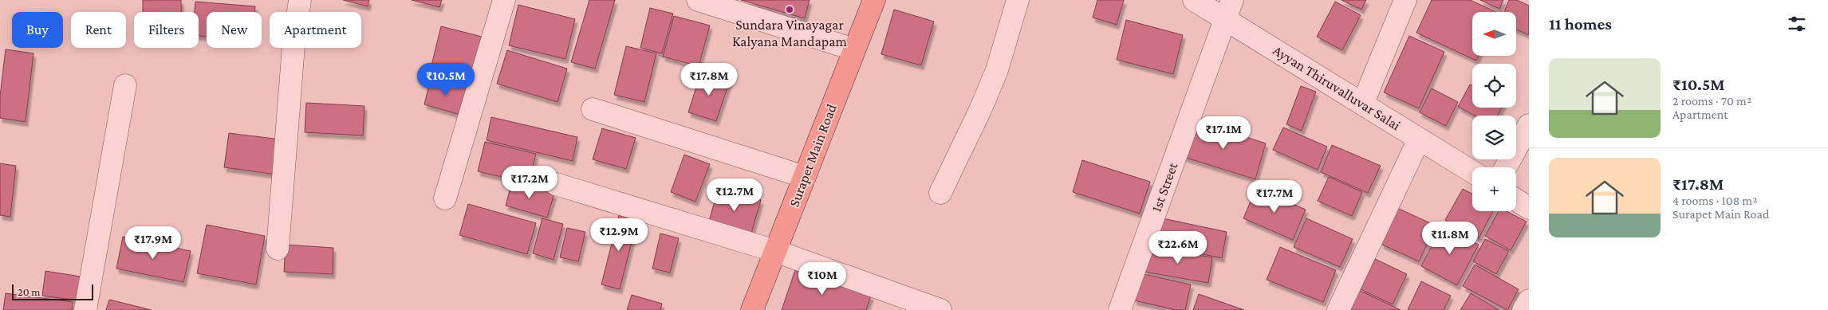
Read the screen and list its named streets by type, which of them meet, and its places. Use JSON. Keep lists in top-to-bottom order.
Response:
{
  "streets": {
    "main road": ["Surapet Main Road"],
    "street": ["Ayyan Thiruvalluvar Salai", "1st Street"]
  },
  "crossings": [
    ["Ayyan Thiruvalluvar Salai", "1st Street"]
  ],
  "places": ["Sundara Vinayagar Kalyana Mandapam"],
  "scale_bar": "20 m",
  "north": "left",
  "page": {
    "heading": "11 homes",
    "map_buttons": "+",
    "chip": [
      "Buy",
      "Rent",
      "Filters",
      "New",
      "Apartment"
    ],
    "list": [
      {
        "name": "₹10.5M",
        "note": "2 rooms · 70 m² · Apartment"
      },
      {
        "name": "₹17.8M",
        "note": "4 rooms · 108 m² · Surapet Main Road"
      }
    ],
    "price": [
      "₹10.5M",
      "₹17.8M",
      "₹17.1M",
      "₹17.2M",
      "₹12.7M",
      "₹17.7M",
      "₹12.9M",
      "₹11.8M",
      "₹17.9M",
      "₹22.6M",
      "₹10M"
    ],
    "scale": "20 m"
  }
}
